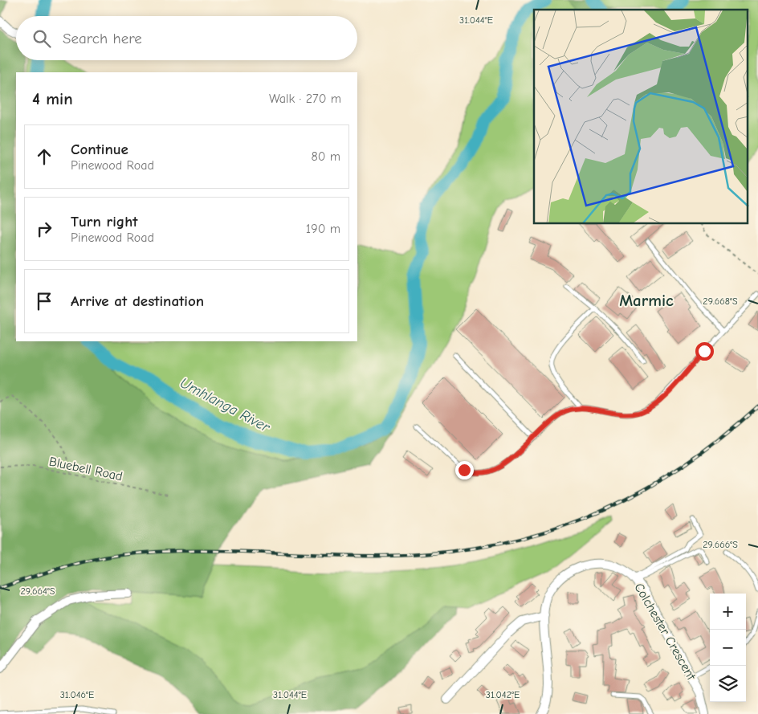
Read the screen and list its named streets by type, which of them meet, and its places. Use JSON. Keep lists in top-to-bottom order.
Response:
{
  "streets": {
    "street": ["Colchester Crescent"],
    "path": ["Bluebell Road"]
  },
  "districts": ["Marmic"],
  "water": ["Umhlanga River"],
  "page": {
    "search": "Search here",
    "heading": ["4 min", "Walk · 270 m"],
    "list": [
      ["Continue", "Pinewood Road", "80 m"],
      ["Turn right", "Pinewood Road", "190 m"],
      "Arrive at destination"
    ],
    "map_buttons": ["+", "−"]
  },
  "coordinates": [
    "31.044°E",
    "29.668°S",
    "29.666°S",
    "29.664°S",
    "31.046°E",
    "31.042°E"
  ]
}
